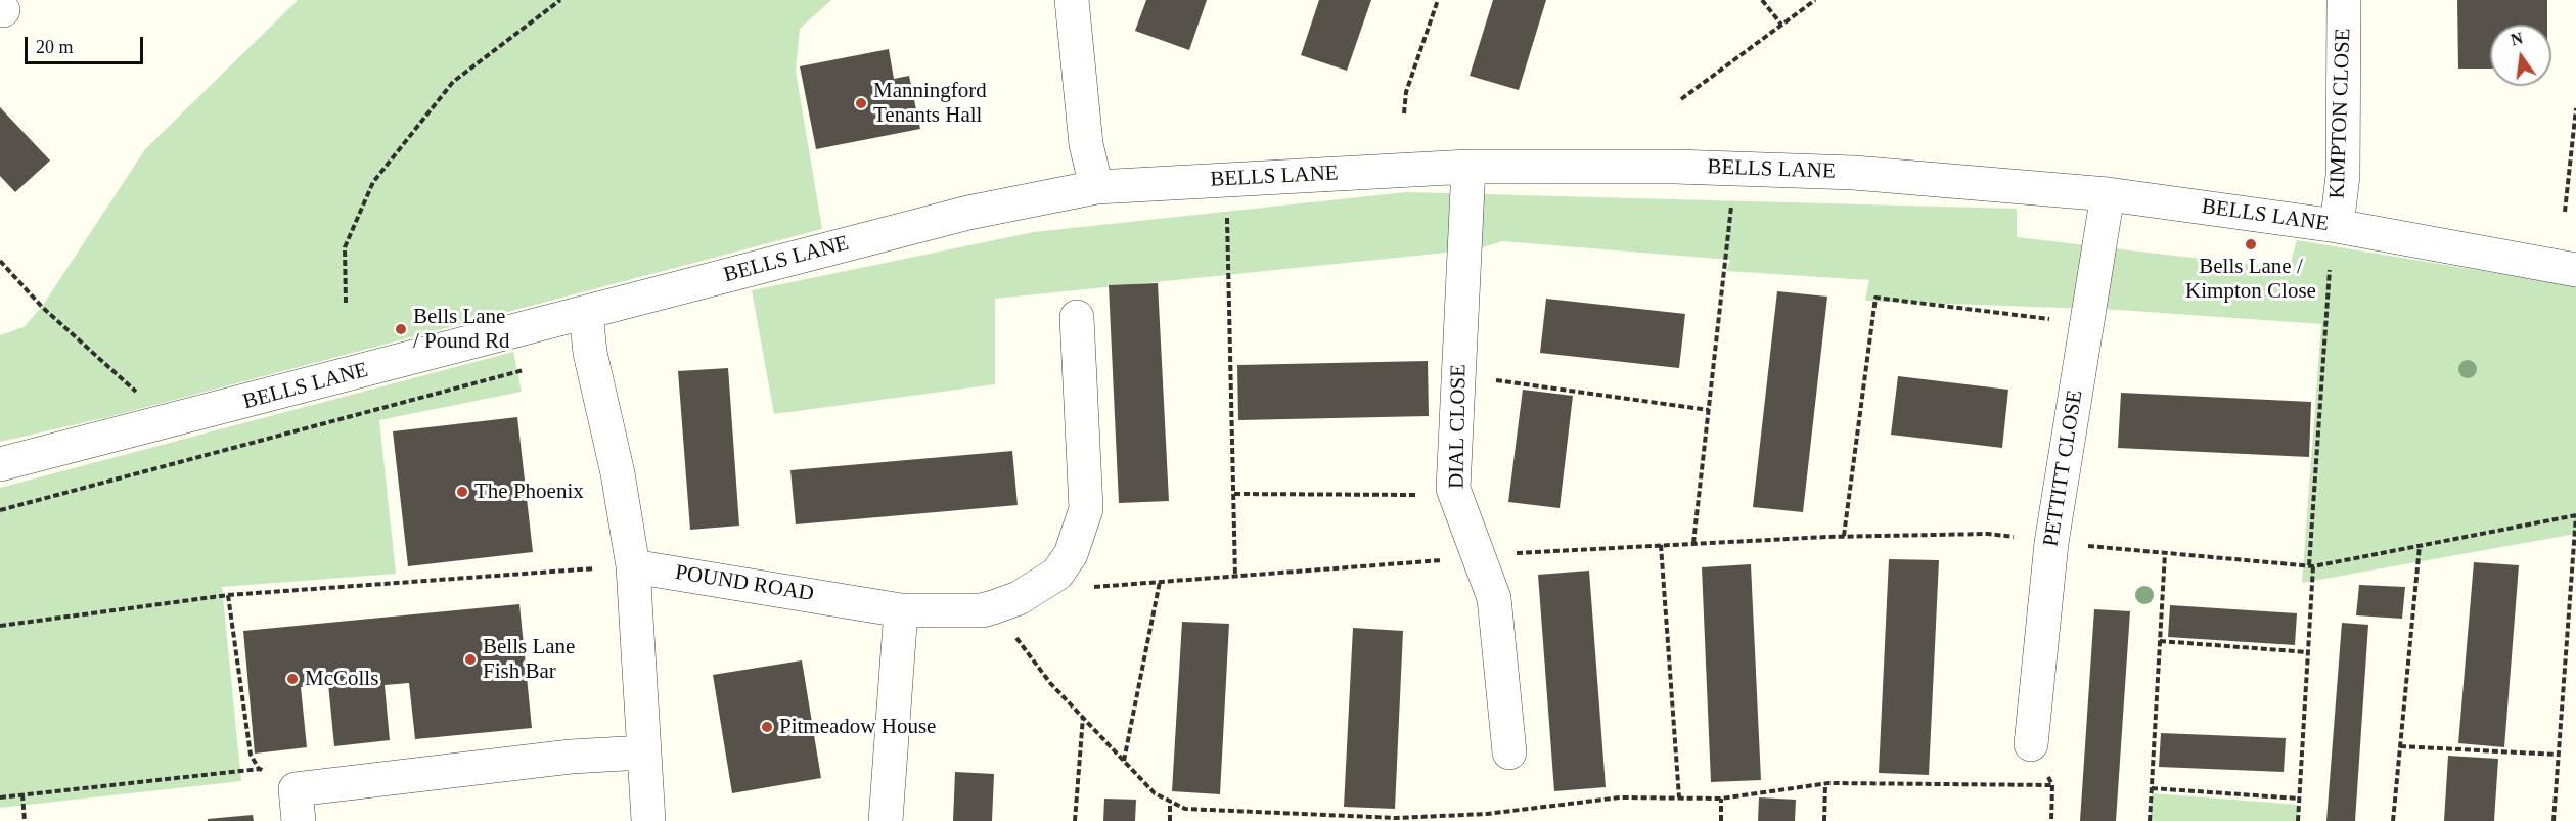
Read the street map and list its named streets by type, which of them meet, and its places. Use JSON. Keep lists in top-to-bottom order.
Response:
{
  "streets": {
    "street": [
      "KIMPTON CLOSE",
      "BELLS LANE",
      "DIAL CLOSE",
      "PETTITT CLOSE",
      "POUND ROAD"
    ]
  },
  "crossings": [
    ["KIMPTON CLOSE", "BELLS LANE"],
    ["BELLS LANE", "DIAL CLOSE"],
    ["BELLS LANE", "PETTITT CLOSE"]
  ],
  "places": [
    "Manningford Tenants Hall",
    "Bells Lane / Kimpton Close",
    "Bells Lane / Pound Rd",
    "The Phoenix",
    "Bells Lane Fish Bar",
    "McColls",
    "Pitmeadow House"
  ],
  "scale_bar": "20 m",
  "north": "top"
}
